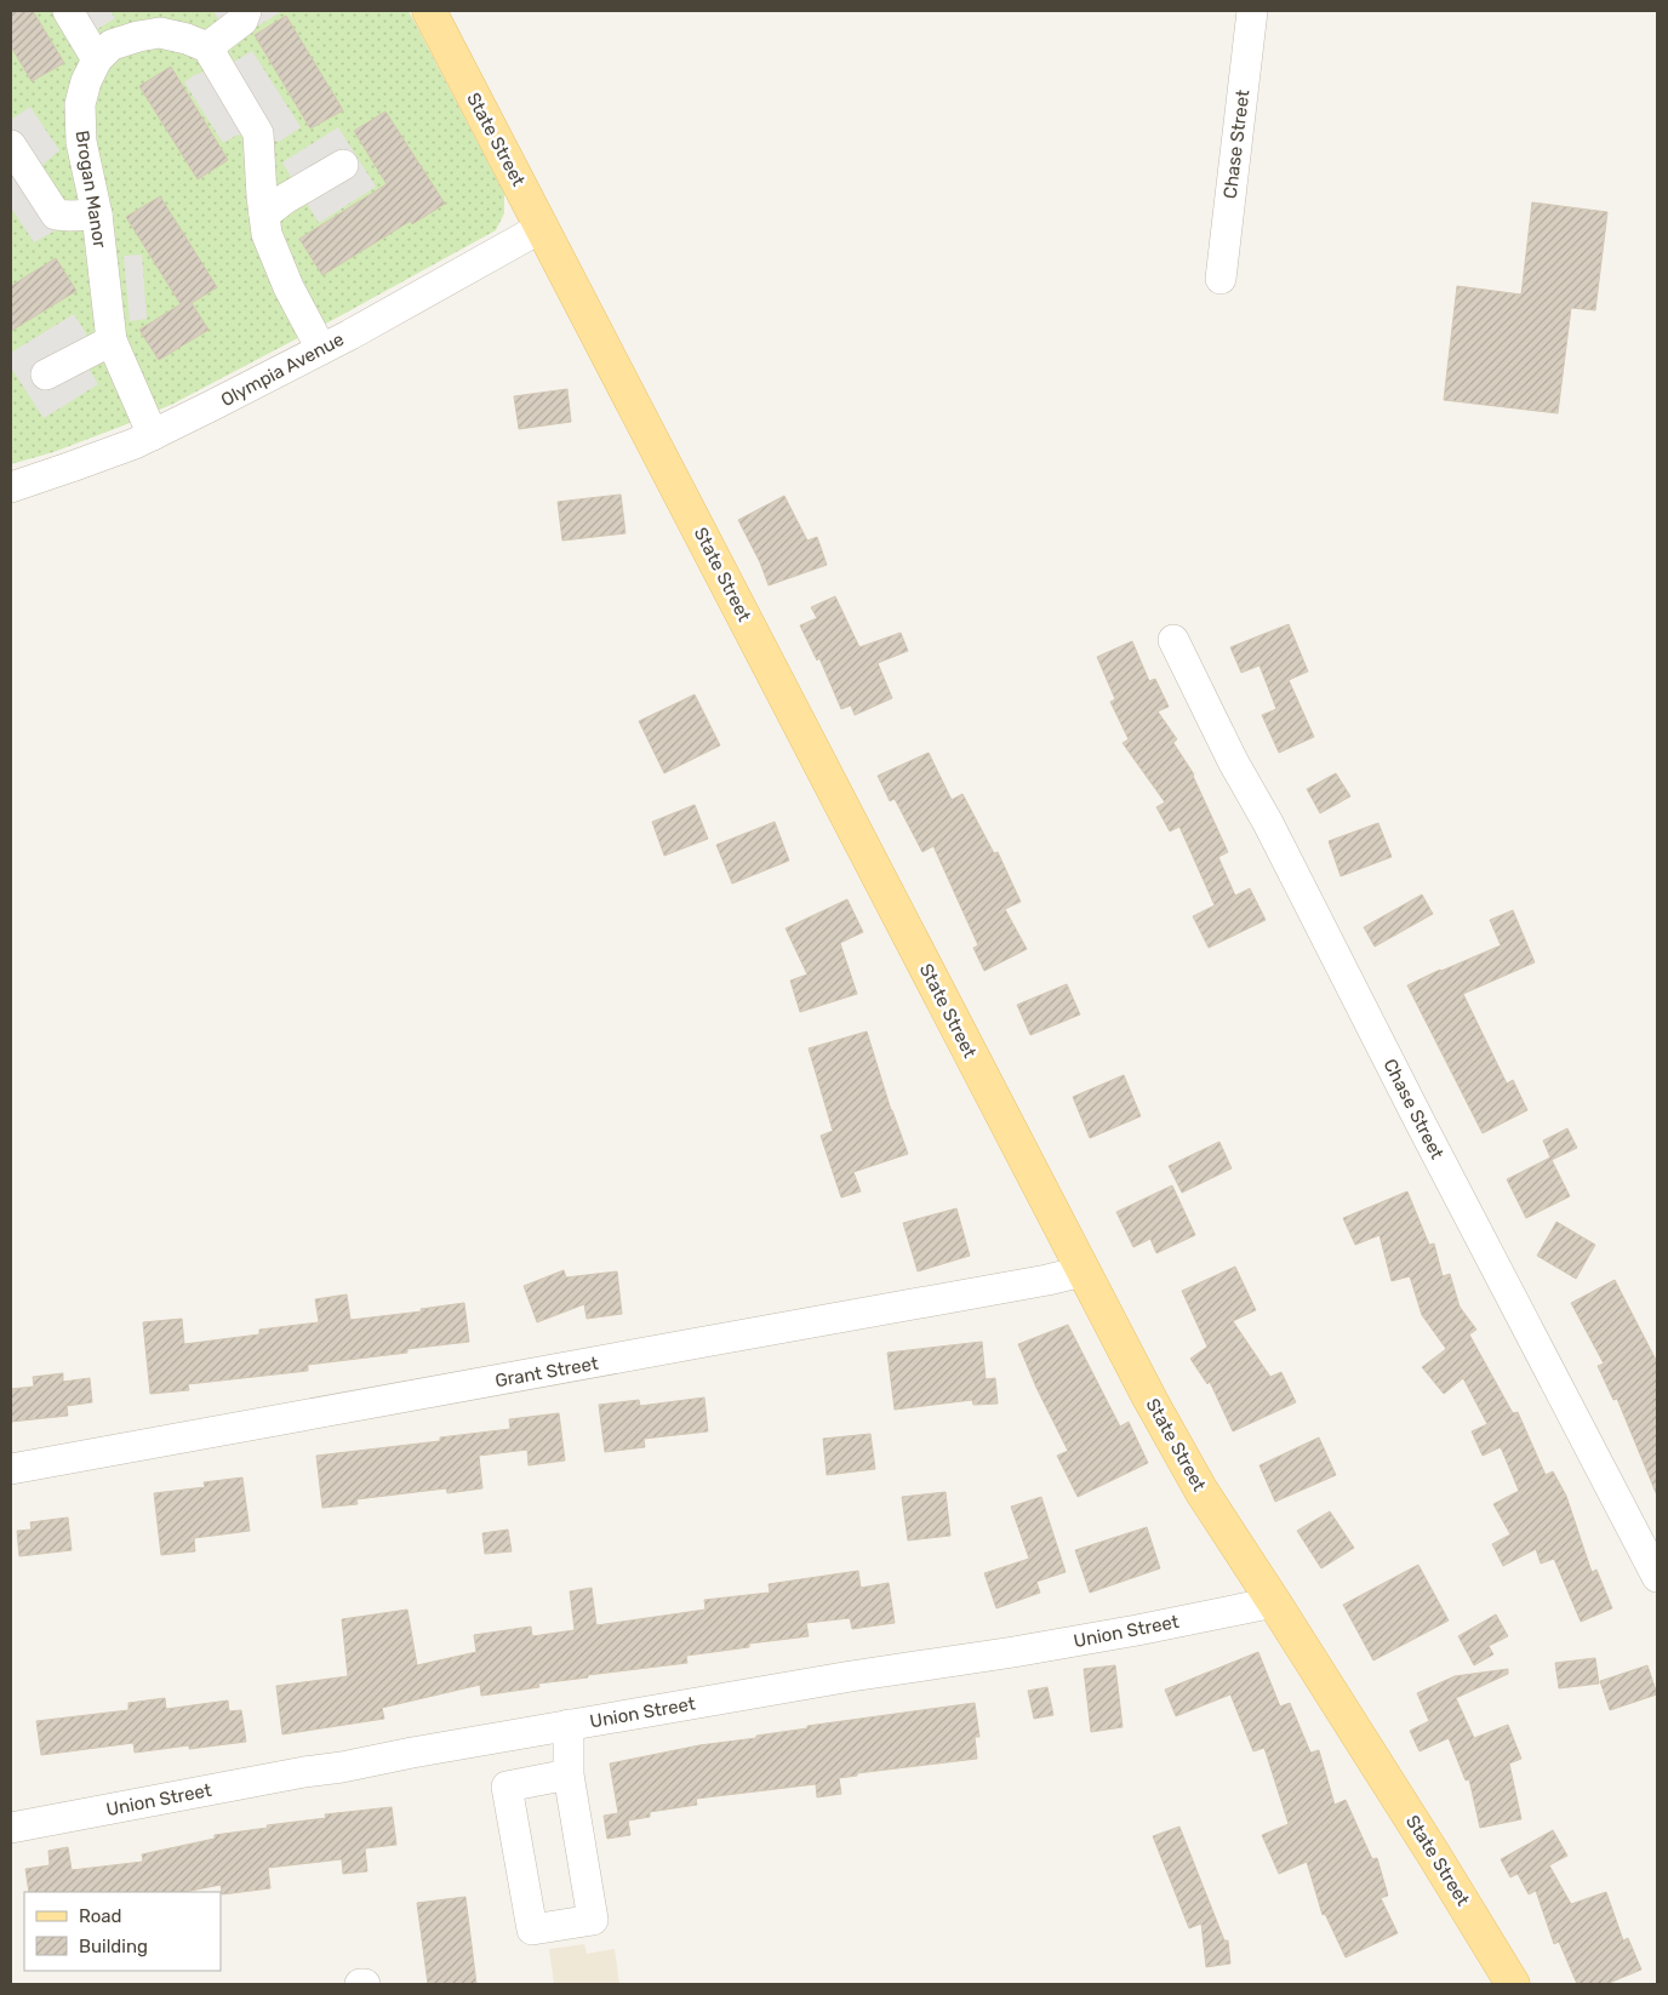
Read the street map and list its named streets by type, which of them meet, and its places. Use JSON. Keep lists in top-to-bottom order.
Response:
{
  "streets": {
    "main road": ["State Street"],
    "street": [
      "Chase Street",
      "Brogan Manor",
      "Olympia Avenue",
      "Grant Street",
      "Union Street"
    ]
  },
  "crossings": [
    ["State Street", "Olympia Avenue"],
    ["State Street", "Grant Street"],
    ["State Street", "Union Street"],
    ["Brogan Manor", "Olympia Avenue"]
  ],
  "legend": ["Road", "Building"]
}
